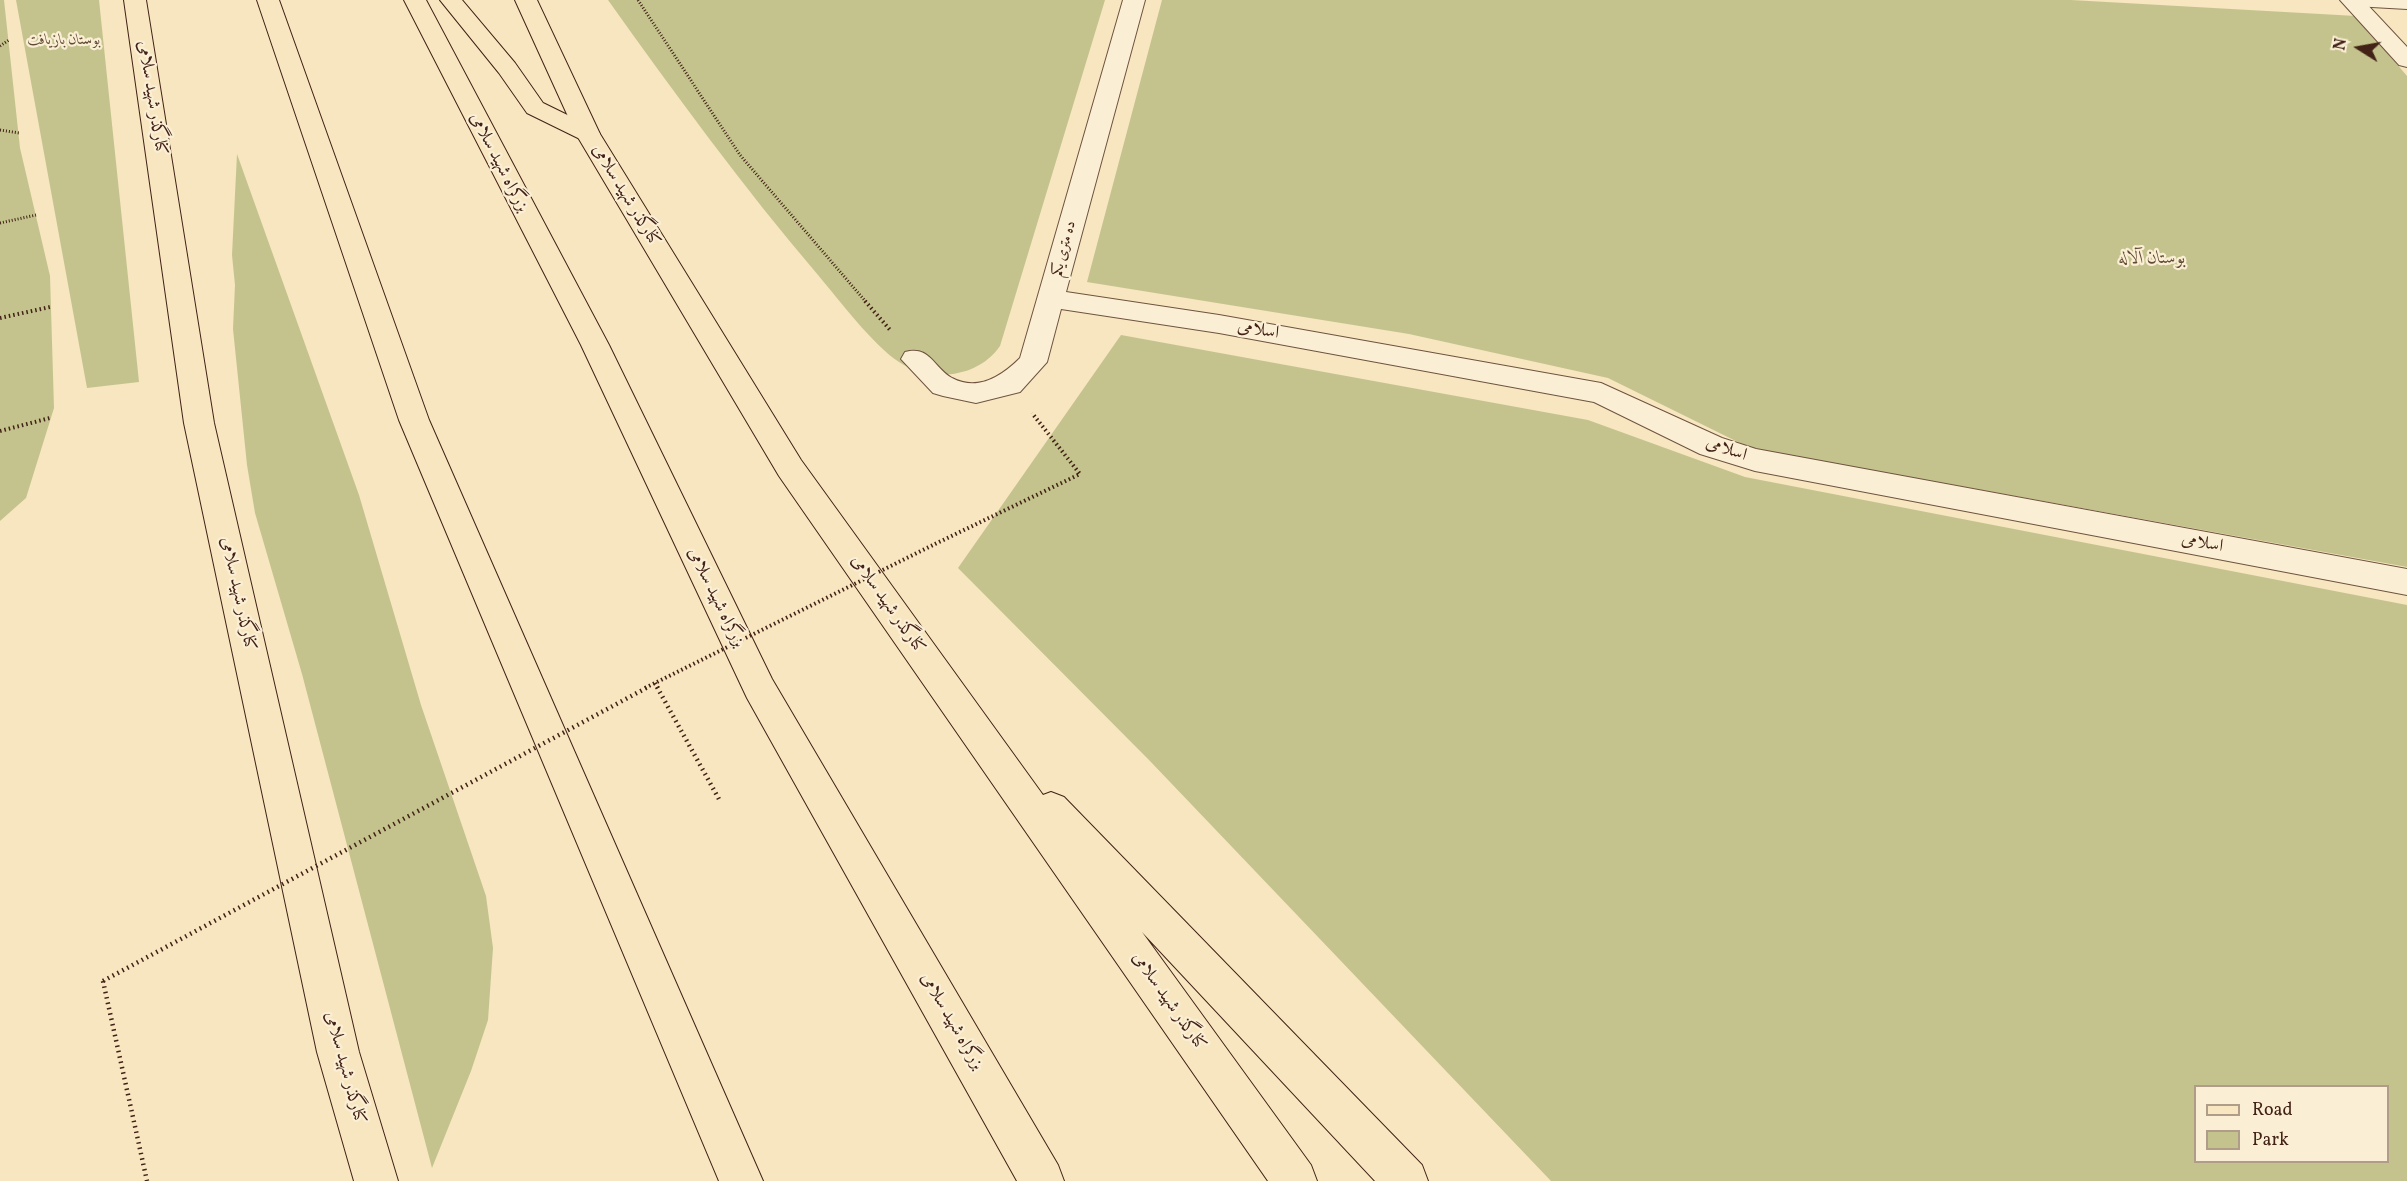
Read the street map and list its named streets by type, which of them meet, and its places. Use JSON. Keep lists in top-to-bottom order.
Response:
{
  "streets": {
    "main road": ["کنارگذر شهید سلامی", "بزرگراه شهید سلامی"],
    "street": ["ده متری یکم", "اسلامی"]
  },
  "crossings": [
    ["ده متری یکم", "اسلامی"]
  ],
  "parks": ["بوستان بازیافت", "بوستان آلاله"],
  "legend": ["Road", "Park"],
  "north": "left"
}
